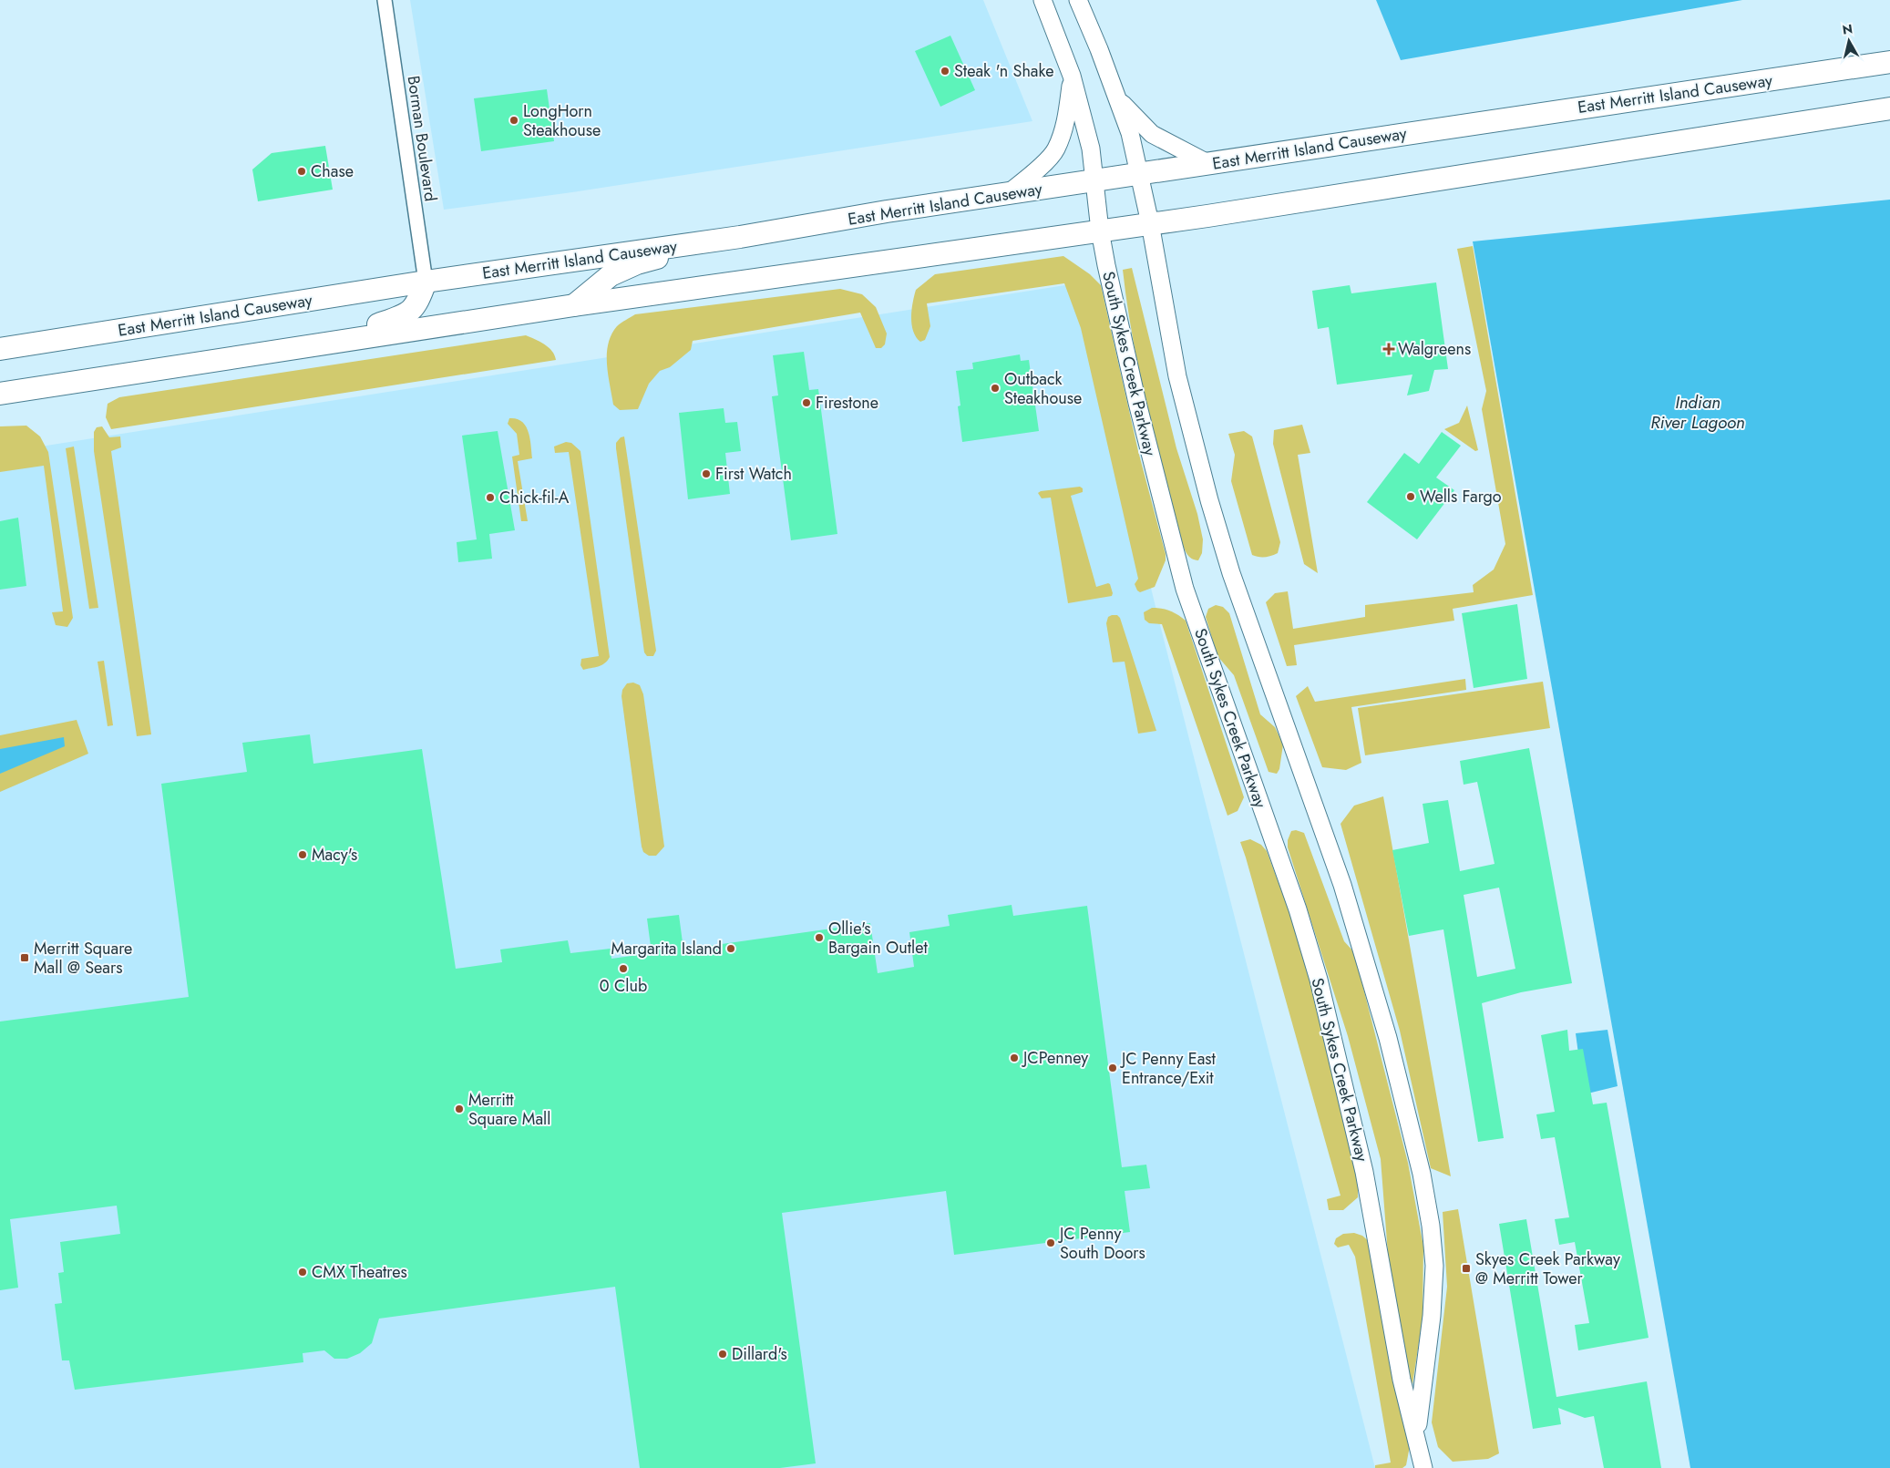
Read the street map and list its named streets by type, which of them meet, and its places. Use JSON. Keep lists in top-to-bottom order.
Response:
{
  "streets": {
    "main road": ["East Merritt Island Causeway"],
    "street": ["Borman Boulevard", "South Sykes Creek Parkway"]
  },
  "crossings": [
    ["East Merritt Island Causeway", "Borman Boulevard"],
    ["East Merritt Island Causeway", "South Sykes Creek Parkway"]
  ],
  "water": ["Indian River Lagoon"],
  "places": {
    "other": [
      "Steak 'n Shake",
      "LongHorn Steakhouse",
      "Chase",
      "Outback Steakhouse",
      "Firestone",
      "First Watch",
      "Wells Fargo",
      "Chick-fil-A",
      "Macy's",
      "Ollie's Bargain Outlet",
      "Margarita Island",
      "0 Club",
      "JCPenney",
      "JC Penny East Entrance/Exit",
      "Merritt Square Mall",
      "JC Penny South Doors",
      "CMX Theatres",
      "Dillard's"
    ],
    "health": ["Walgreens"],
    "transit": ["Merritt Square Mall @ Sears", "Skyes Creek Parkway @ Merritt Tower"]
  },
  "north": "top"
}
